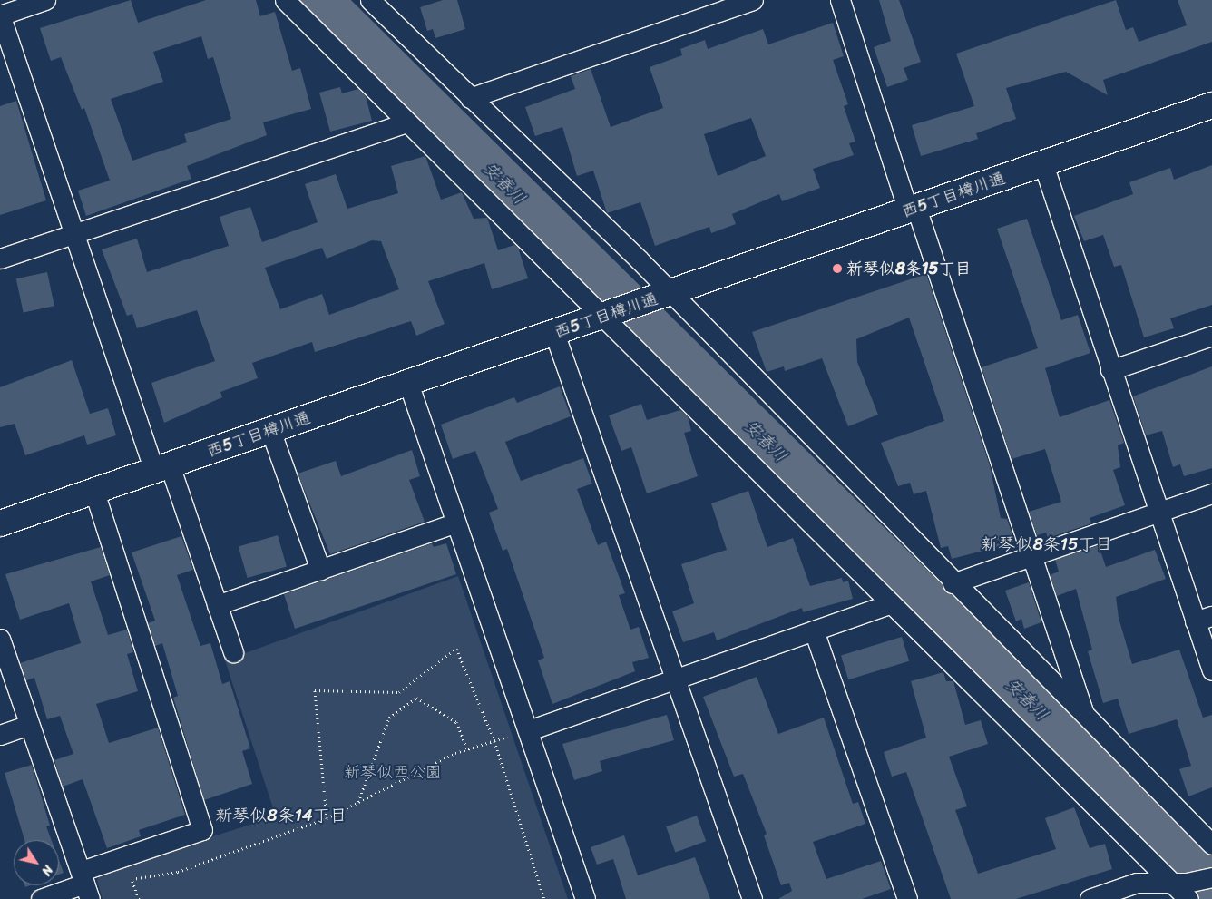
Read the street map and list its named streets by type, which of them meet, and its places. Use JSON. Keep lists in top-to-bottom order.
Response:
{
  "streets": {
    "main road": ["西5丁目樽川通"]
  },
  "districts": ["新琴似8条15丁目", "新琴似8条14丁目"],
  "water": ["安春川"],
  "parks": ["新琴似西公園"],
  "places": ["新琴似8条15丁目"],
  "north": "bottom right"
}
